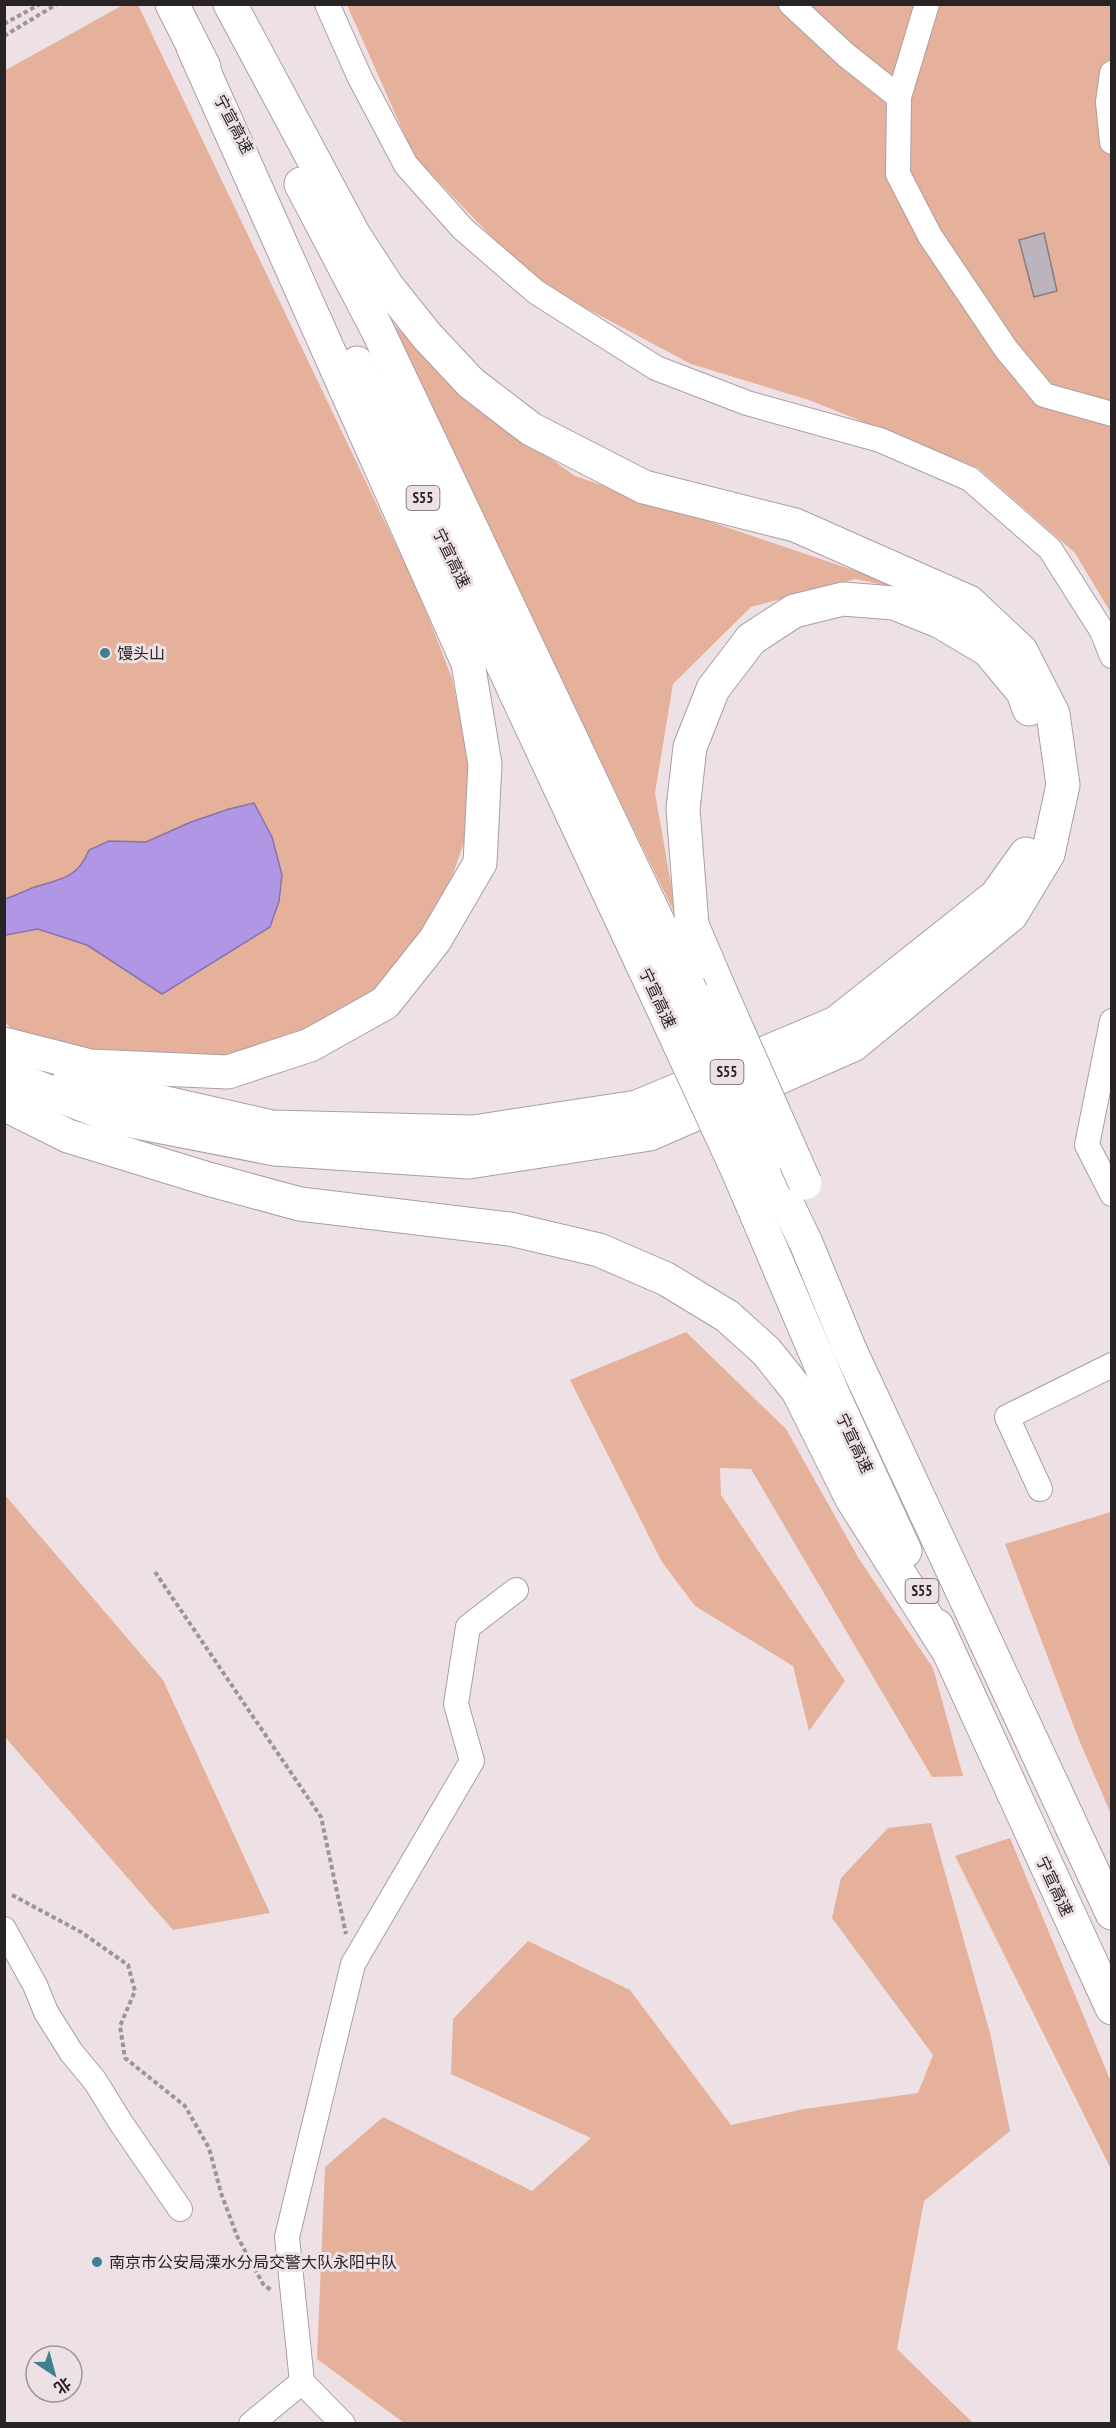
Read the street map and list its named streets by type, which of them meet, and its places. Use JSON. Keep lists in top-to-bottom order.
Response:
{
  "streets": {
    "highway": ["宁宣高速", "S55"]
  },
  "places": ["馒头山", "南京市公安局溧水分局交警大队永阳中队"],
  "north": "bottom right"
}
